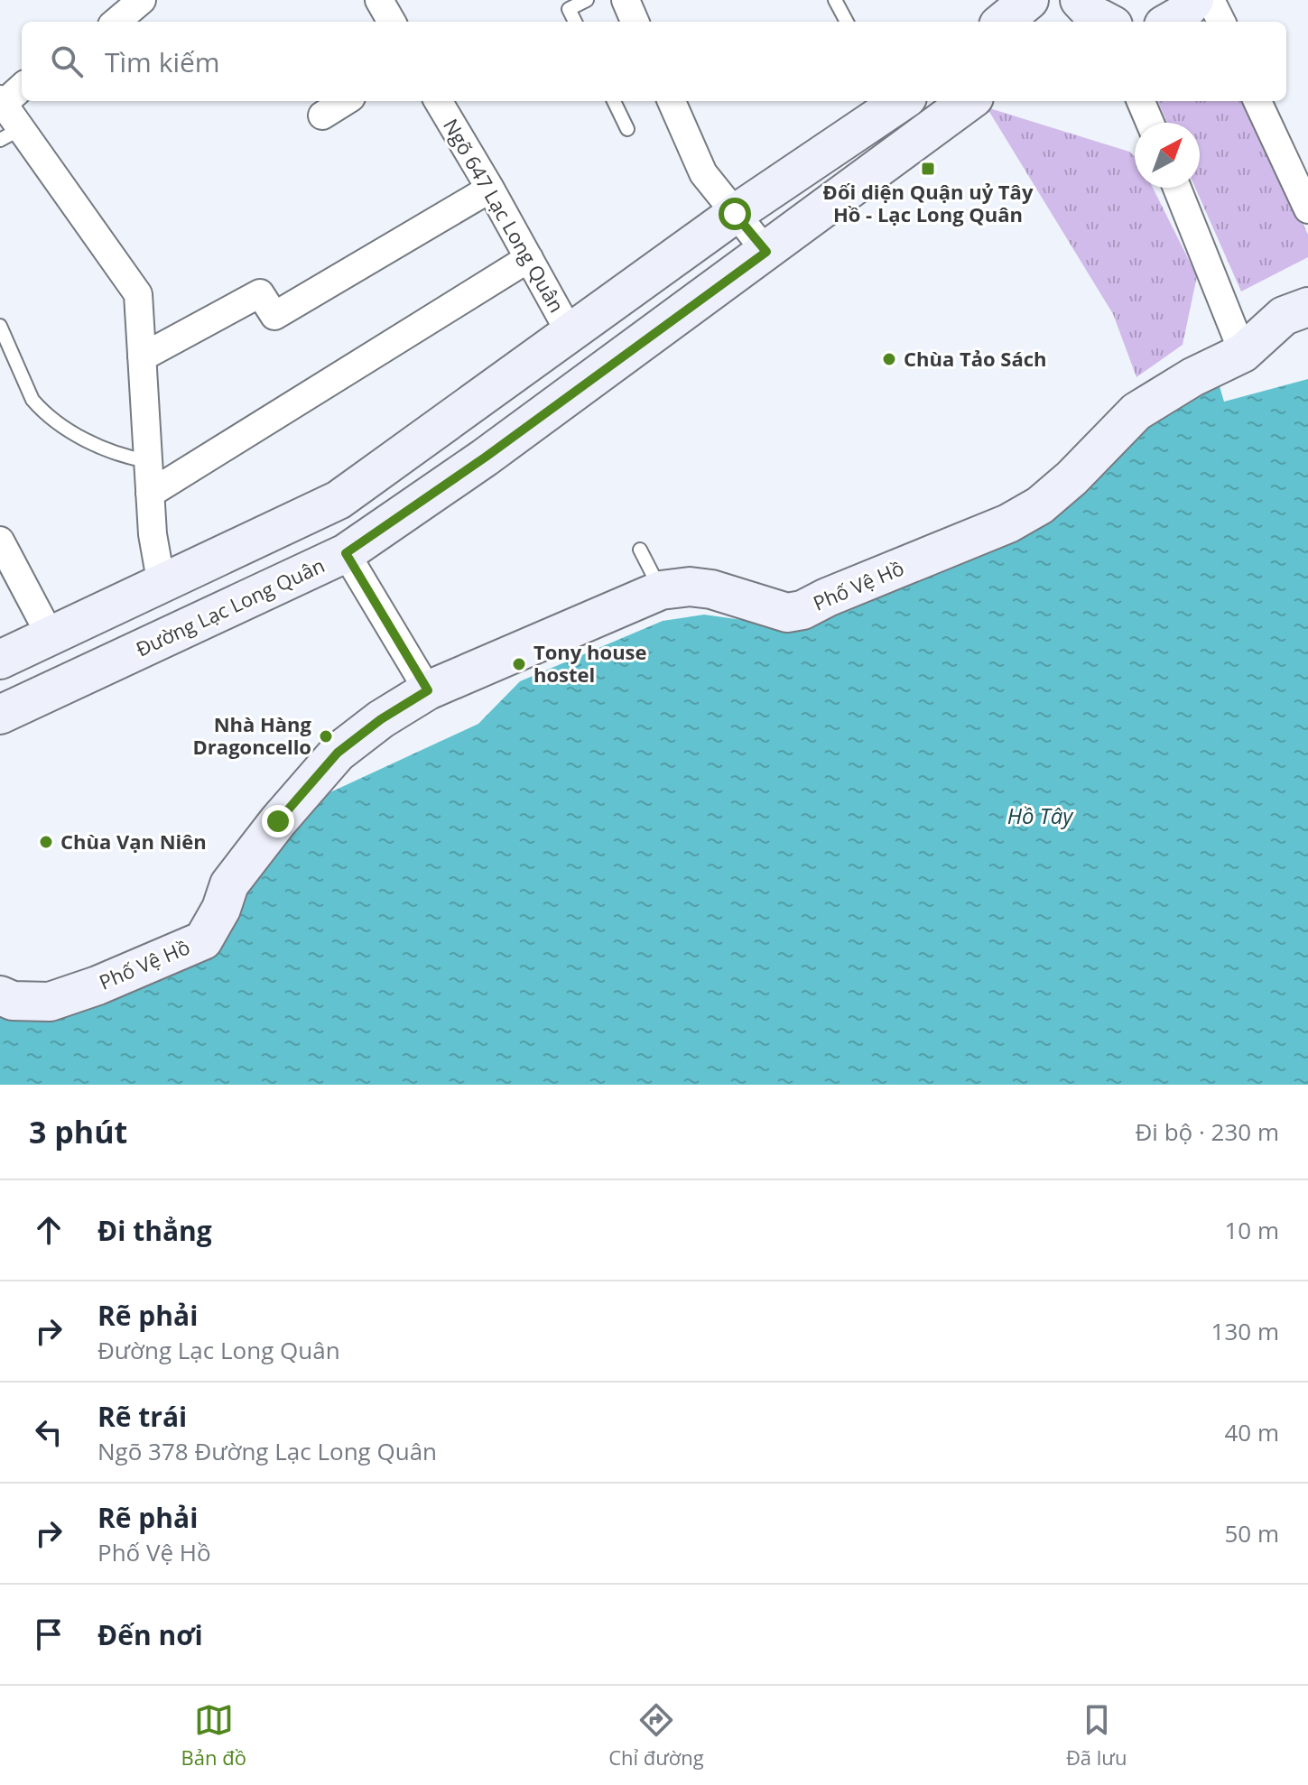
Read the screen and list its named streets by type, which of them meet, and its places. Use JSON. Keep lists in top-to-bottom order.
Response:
{
  "streets": {
    "main road": ["Phố Vệ Hồ", "Đường Lạc Long Quân"],
    "street": ["Ngõ 647 Lạc Long Quân"]
  },
  "water": ["Hồ Tây"],
  "places": {
    "transit": ["Đối diện Quận uỷ Tây Hồ - Lạc Long Quân"],
    "other": [
      "Chùa Tảo Sách",
      "Tony house hostel",
      "Nhà Hàng Dragoncello",
      "Chùa Vạn Niên"
    ]
  },
  "north": "top right",
  "page": {
    "search": "Tìm kiếm",
    "heading": ["3 phút", "Đi bộ · 230 m"],
    "list": [
      ["Đi thẳng", "10 m"],
      ["Rẽ phải", "Đường Lạc Long Quân", "130 m"],
      ["Rẽ trái", "Ngõ 378 Đường Lạc Long Quân", "40 m"],
      ["Rẽ phải", "Phố Vệ Hồ", "50 m"],
      "Đến nơi"
    ],
    "nav": ["Bản đồ", "Chỉ đường", "Đã lưu"]
  }
}
